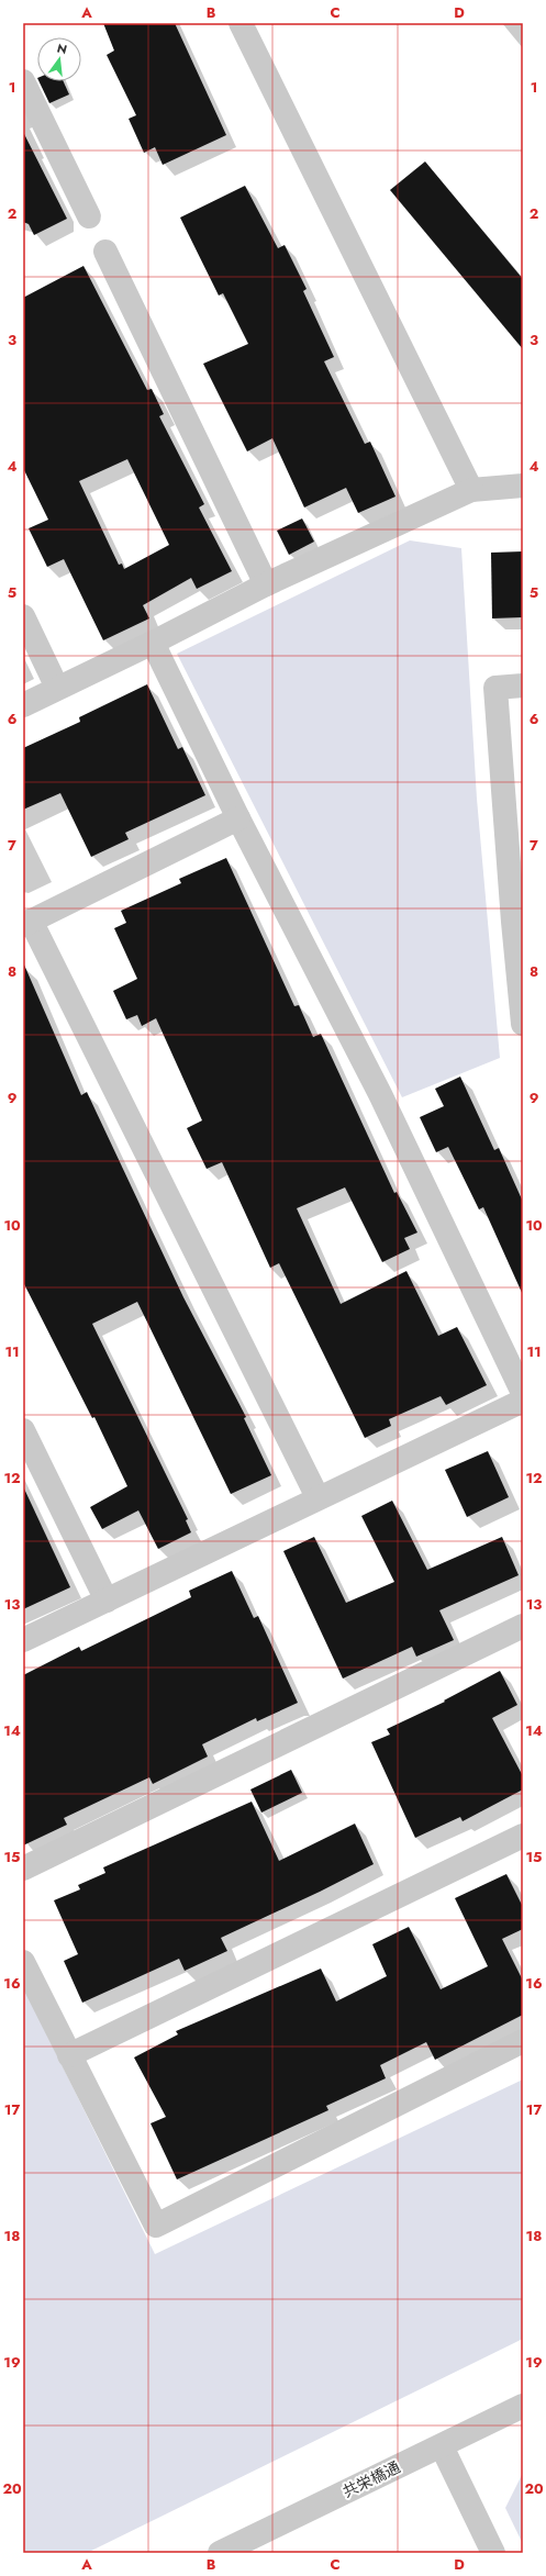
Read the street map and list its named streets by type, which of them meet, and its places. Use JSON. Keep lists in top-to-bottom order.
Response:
{
  "streets": {
    "street": ["共栄橋通"]
  },
  "north": "top",
  "grid": {
    "columns": [
      "A",
      "B",
      "C",
      "D"
    ],
    "rows": [
      "1",
      "2",
      "3",
      "4",
      "5",
      "6",
      "7",
      "8",
      "9",
      "10",
      "11",
      "12",
      "13",
      "14",
      "15",
      "16",
      "17",
      "18",
      "19",
      "20"
    ]
  }
}
